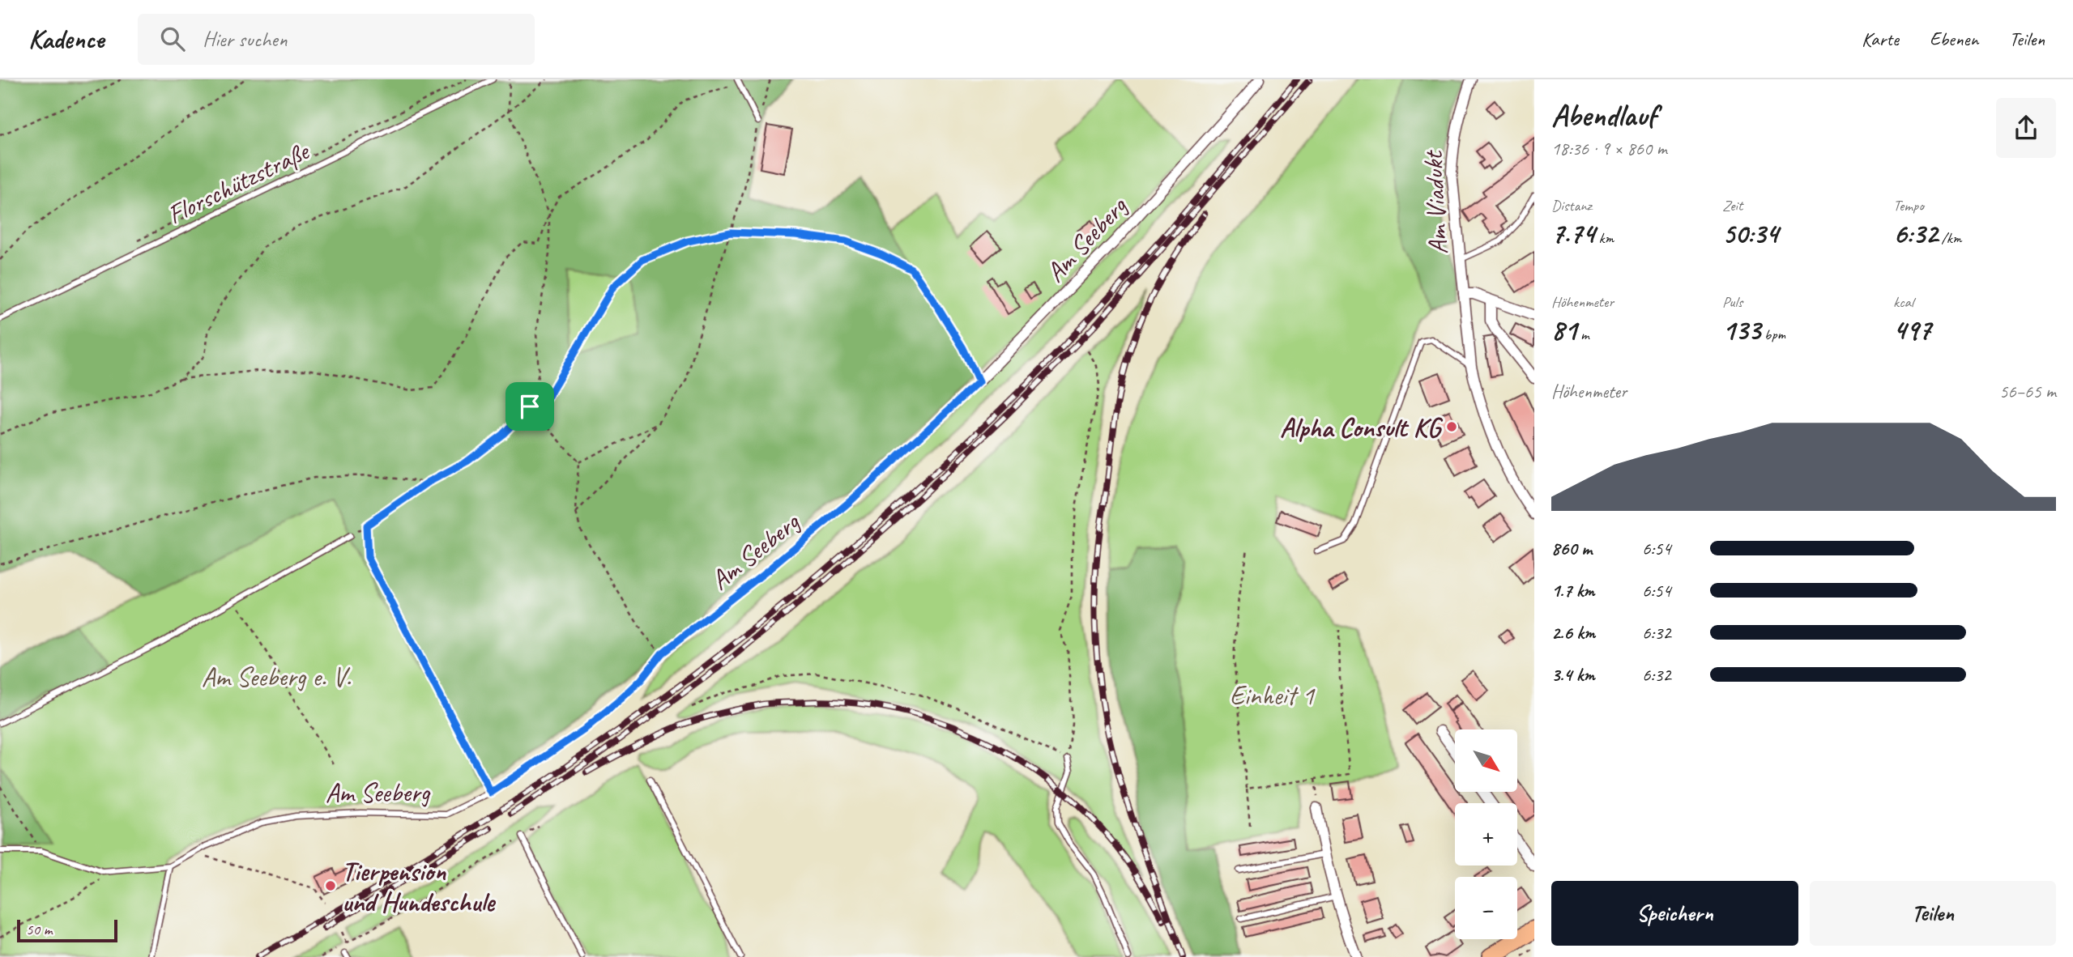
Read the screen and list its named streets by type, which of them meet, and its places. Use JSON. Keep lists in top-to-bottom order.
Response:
{
  "streets": {
    "street": ["Am Viadukt", "Am Seeberg"],
    "lane": ["Florschützstraße"]
  },
  "parks": ["Am Seeberg e. V.", "Einheit 1"],
  "places": ["Alpha Consult KG", "Tierpension und Hundeschule"],
  "scale_bar": "50 m",
  "north": "bottom right",
  "page": {
    "header": "Kadence",
    "search": "Hier suchen",
    "nav": ["Karte", "Ebenen", "Teilen"],
    "heading": ["Abendlauf", "18:36 · 9 × 860 m"],
    "stats": [
      ["Distanz", "7.74 km"],
      ["Zeit", "50:34"],
      ["Tempo", "6:32 /km"],
      ["Höhenmeter", "81 m"],
      ["Puls", "133 bpm"],
      ["kcal", "497"]
    ],
    "chart": ["Höhenmeter", "56–65 m"],
    "list": [
      {
        "name": "860 m",
        "note": "6:54"
      },
      {
        "name": "1.7 km",
        "note": "6:54"
      },
      {
        "name": "2.6 km",
        "note": "6:32"
      },
      {
        "name": "3.4 km",
        "note": "6:32"
      }
    ],
    "map_buttons": ["+", "−"],
    "buttons": ["Speichern", "Teilen"],
    "scale": "50 m"
  }
}
